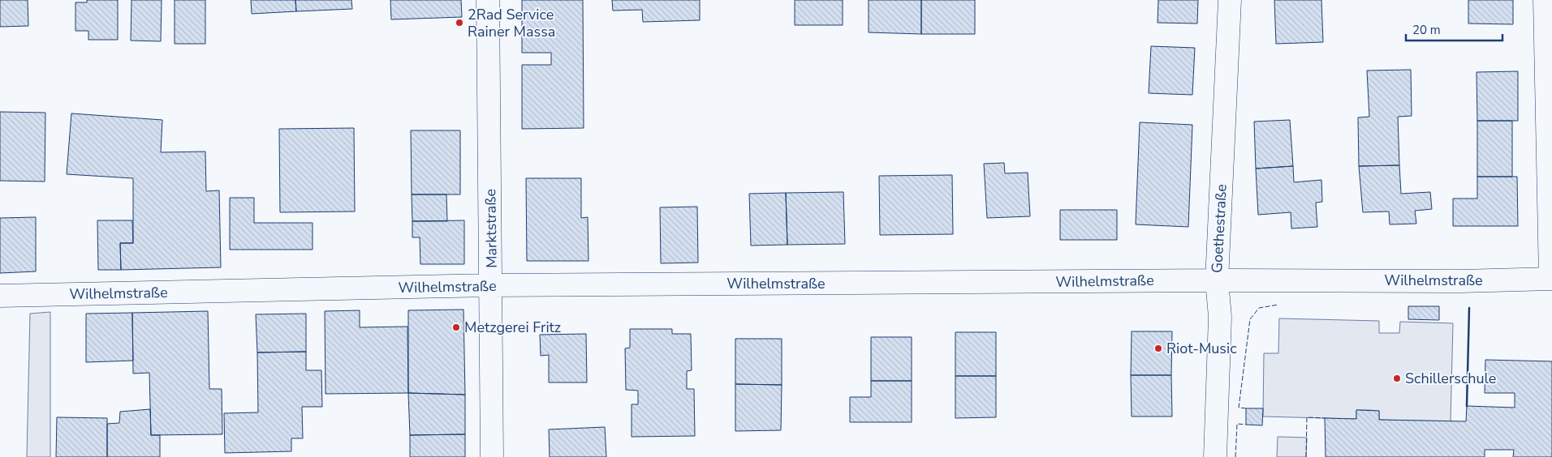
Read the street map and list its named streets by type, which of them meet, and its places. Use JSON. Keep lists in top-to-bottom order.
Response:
{
  "streets": {
    "street": ["Marktstraße", "Goethestraße", "Wilhelmstraße"]
  },
  "crossings": [
    ["Marktstraße", "Wilhelmstraße"],
    ["Goethestraße", "Wilhelmstraße"]
  ],
  "places": [
    "2Rad Service Rainer Massa",
    "Metzgerei Fritz",
    "Riot-Music",
    "Schillerschule"
  ],
  "scale_bar": "20 m"
}
